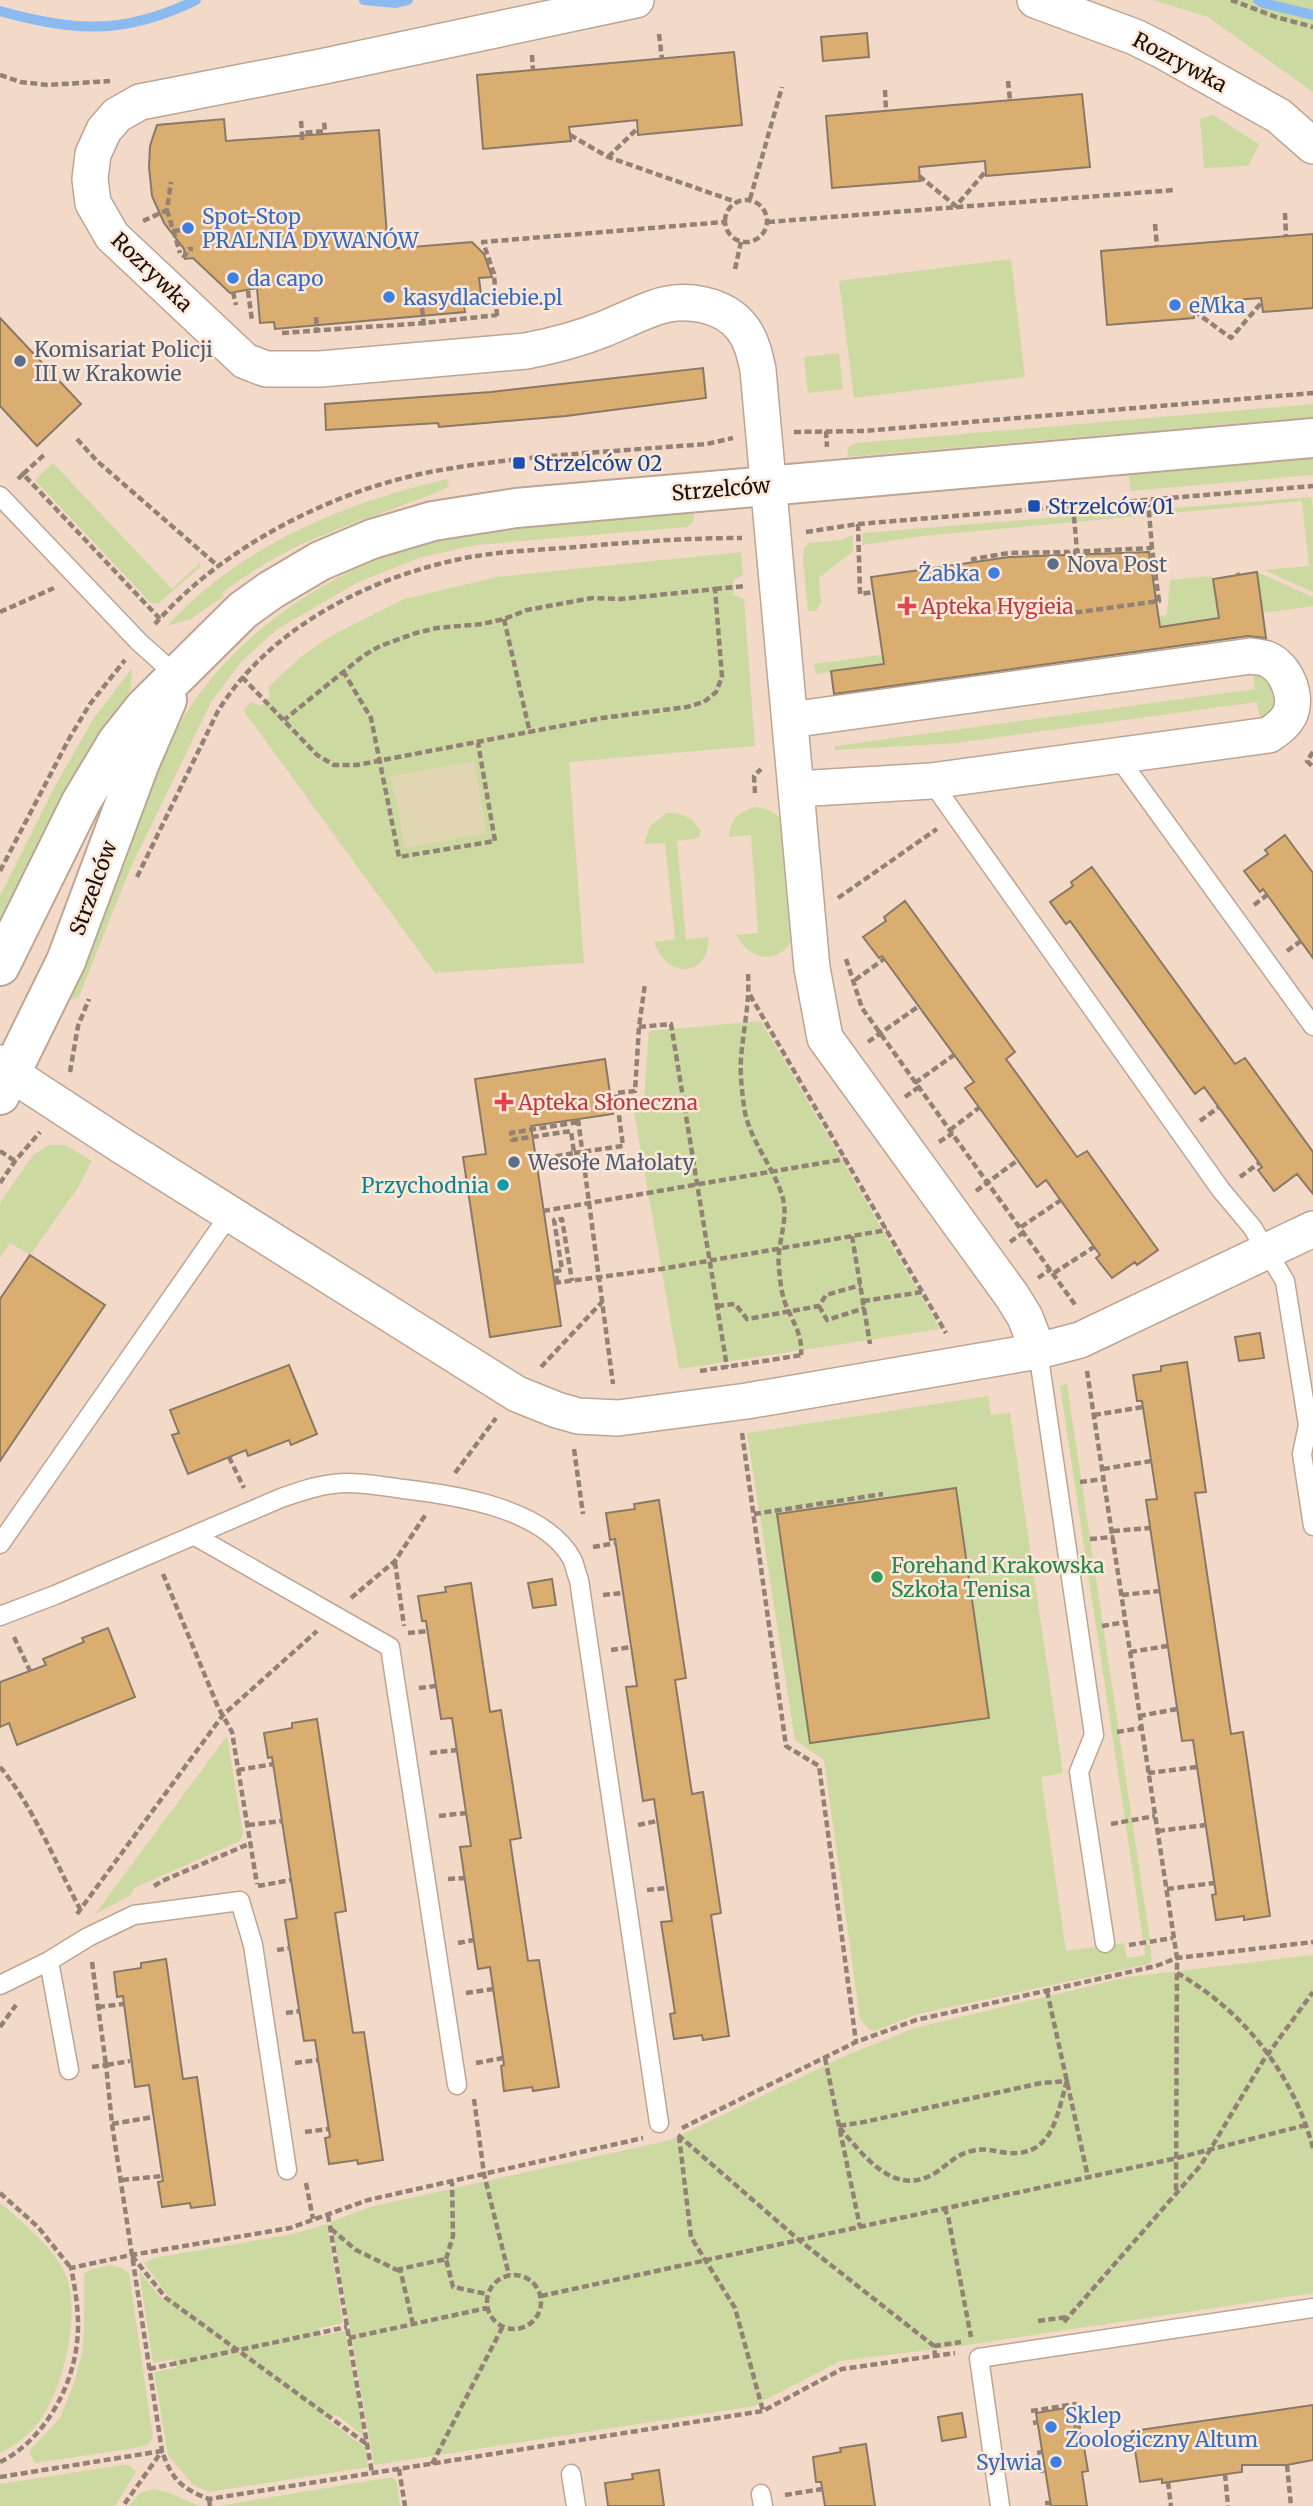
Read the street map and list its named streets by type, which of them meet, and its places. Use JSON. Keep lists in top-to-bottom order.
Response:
{
  "streets": {
    "street": ["Rozrywka", "Strzelców"]
  },
  "crossings": [
    ["Rozrywka", "Strzelców"]
  ],
  "places": {
    "other": [
      "Spot-Stop PRALNIA DYWANÓW",
      "da capo",
      "kasydlaciebie.pl",
      "eMka",
      "Komisariat Policji III w Krakowie",
      "Nova Post",
      "Żabka",
      "Wesołe Małolaty",
      "Przychodnia",
      "Forehand Krakowska Szkoła Tenisa",
      "Sklep Zoologiczny Altum",
      "Sylwia"
    ],
    "transit": ["Strzelców 02", "Strzelców 01"],
    "health": ["Apteka Hygieia", "Apteka Słoneczna"]
  }
}
